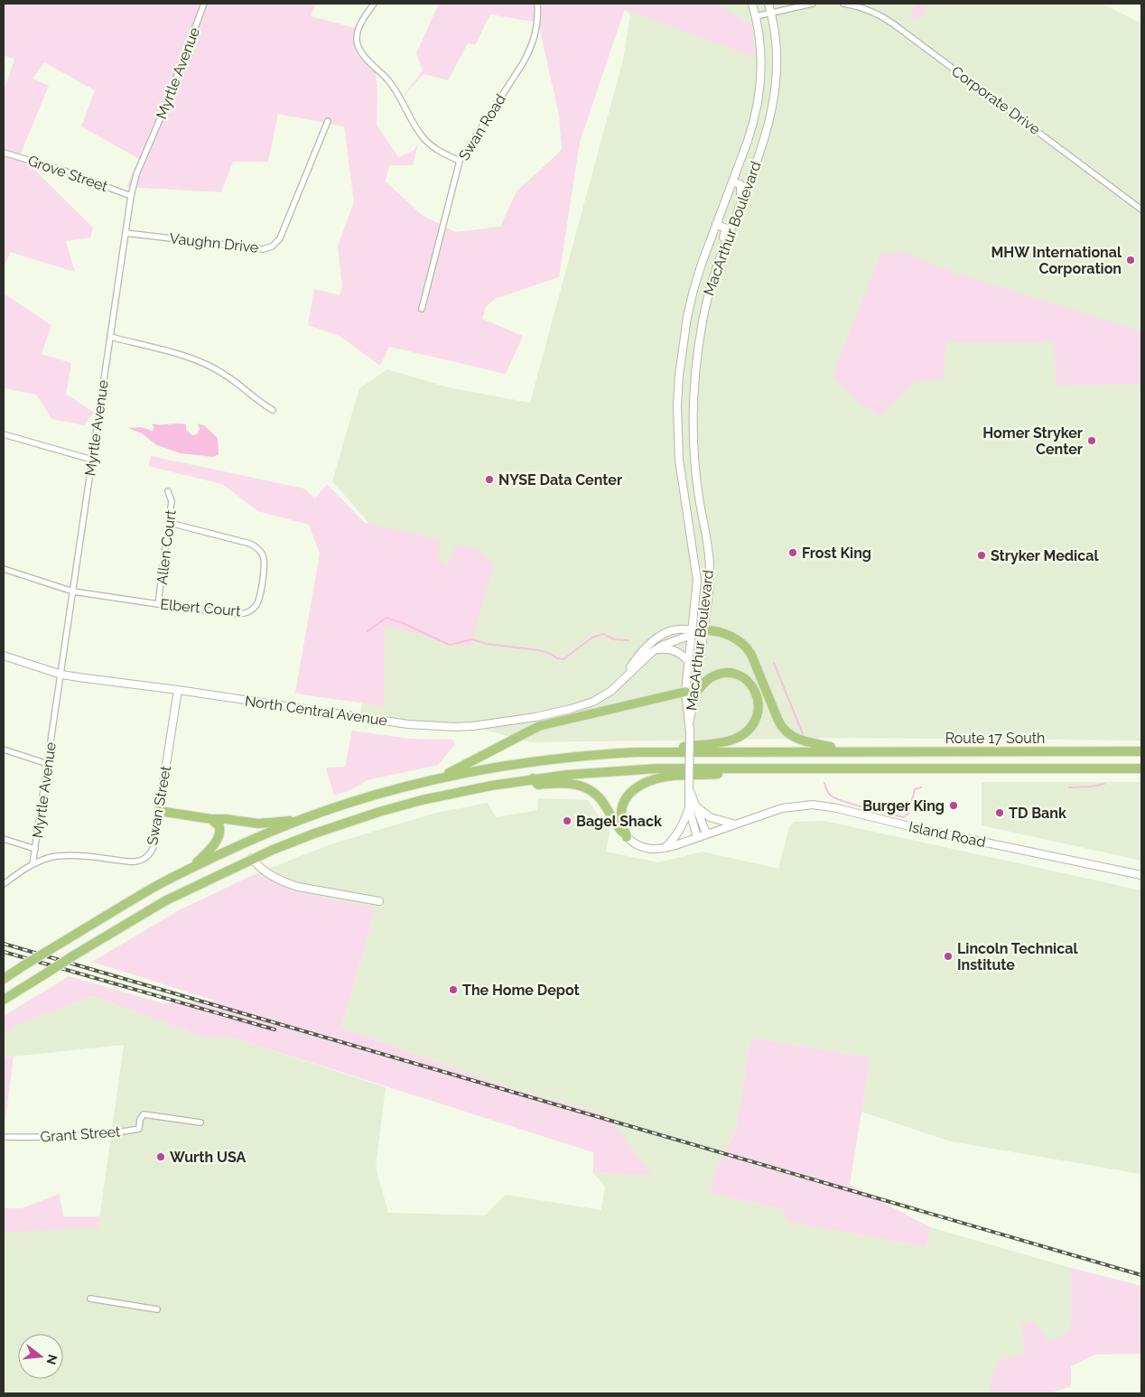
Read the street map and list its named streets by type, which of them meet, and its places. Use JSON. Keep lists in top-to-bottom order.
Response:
{
  "streets": {
    "highway": ["Route 17 South"],
    "main road": [
      "MacArthur Boulevard",
      "North Central Avenue",
      "Swan Street",
      "Island Road"
    ],
    "street": [
      "Myrtle Avenue",
      "Corporate Drive",
      "Swan Road",
      "Grove Street",
      "Vaughn Drive",
      "Allen Court",
      "Elbert Court",
      "Grant Street"
    ]
  },
  "crossings": [
    ["Myrtle Avenue", "Grove Street"],
    ["Myrtle Avenue", "Vaughn Drive"],
    ["Myrtle Avenue", "Elbert Court"],
    ["Myrtle Avenue", "North Central Avenue"],
    ["Myrtle Avenue", "Swan Street"],
    ["MacArthur Boulevard", "North Central Avenue"],
    ["MacArthur Boulevard", "Island Road"],
    ["Allen Court", "Elbert Court"],
    ["North Central Avenue", "Swan Street"]
  ],
  "places": [
    "MHW International Corporation",
    "Homer Stryker Center",
    "NYSE Data Center",
    "Frost King",
    "Stryker Medical",
    "Burger King",
    "TD Bank",
    "Bagel Shack",
    "Lincoln Technical Institute",
    "The Home Depot",
    "Wurth USA"
  ],
  "north": "right"
}
